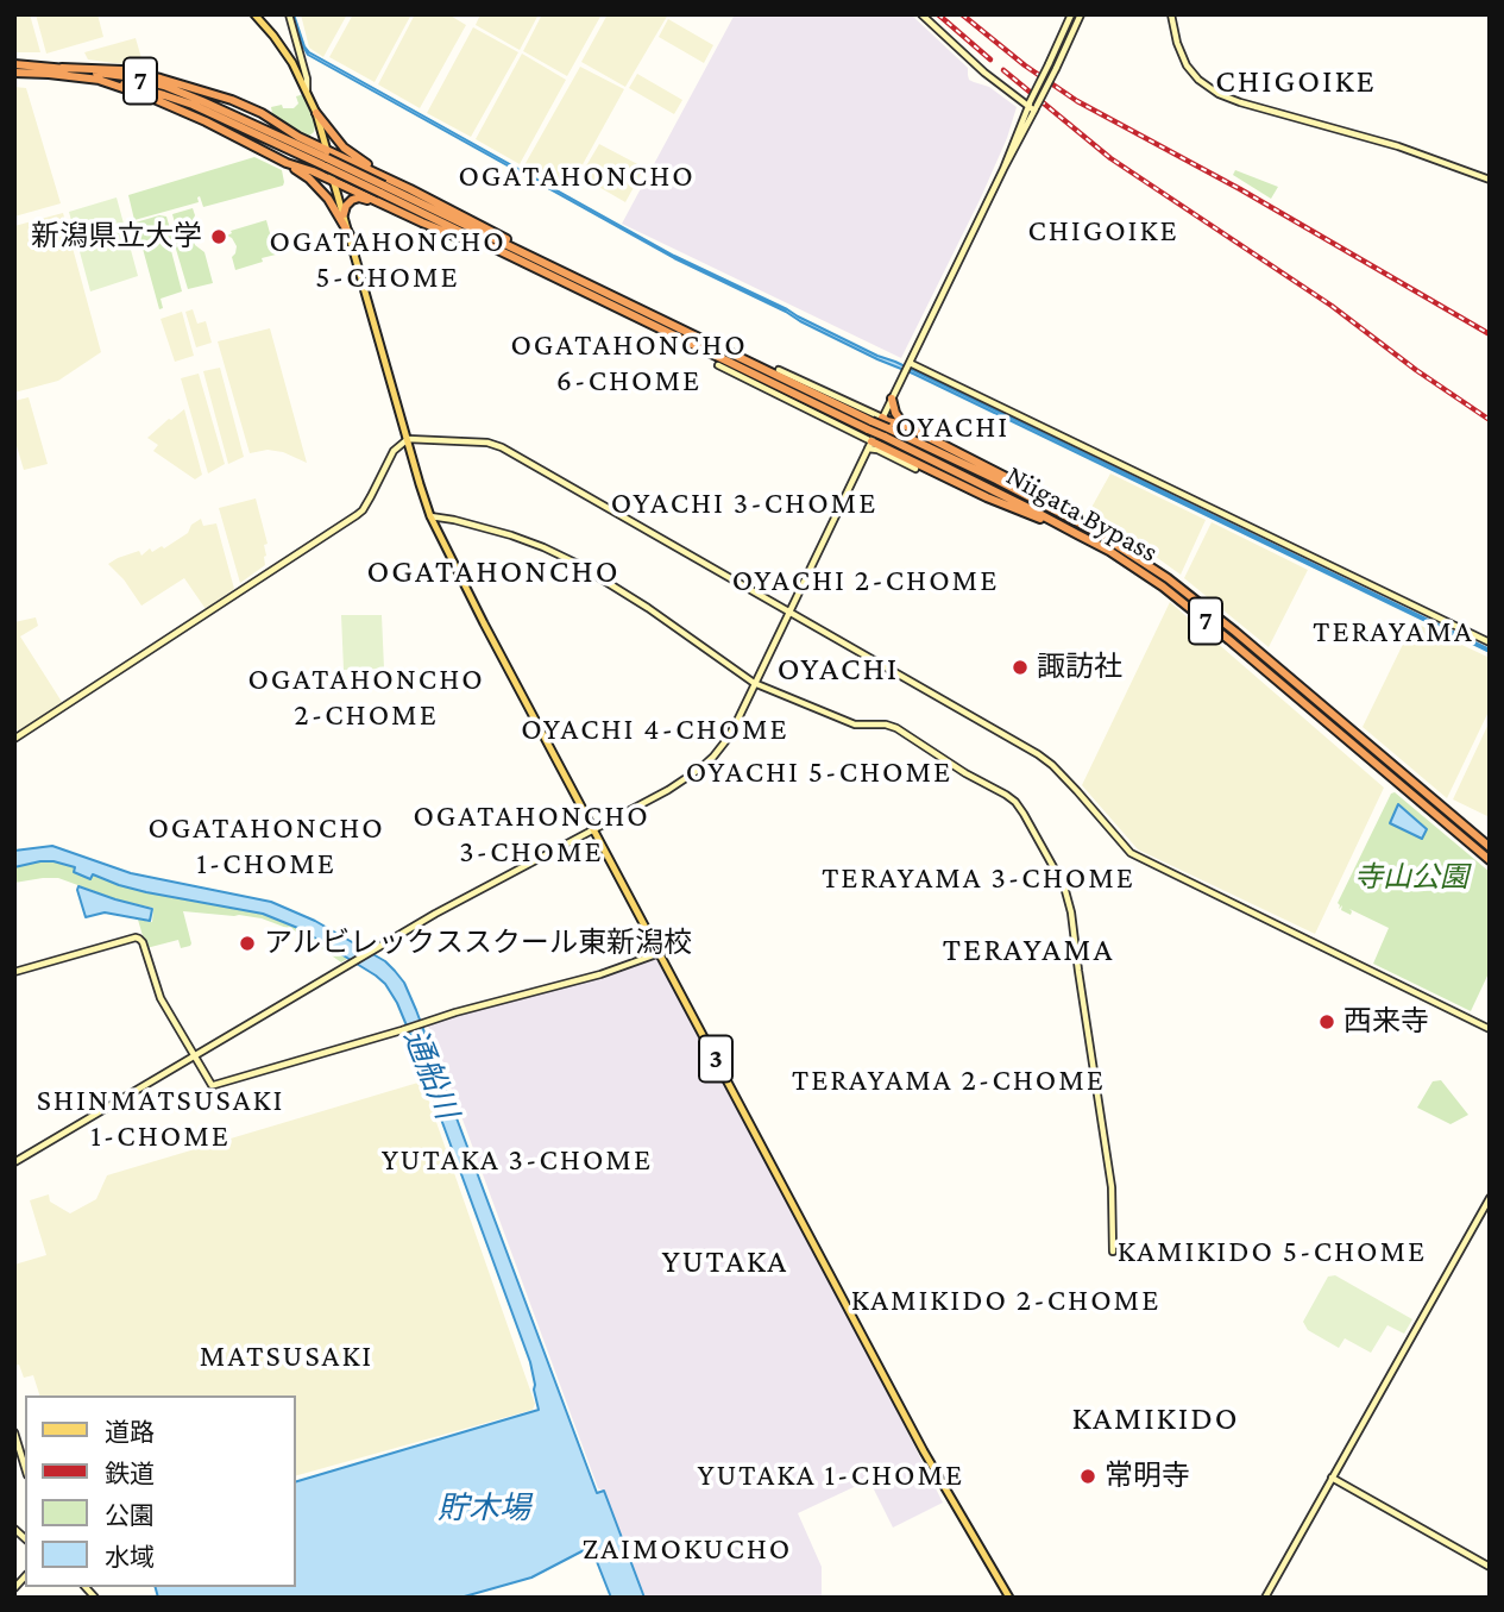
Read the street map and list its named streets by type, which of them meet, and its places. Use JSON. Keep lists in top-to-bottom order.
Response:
{
  "streets": {
    "highway": ["7", "Niigata Bypass"],
    "main road": ["3"]
  },
  "crossings": [
    ["7", "Niigata Bypass"],
    ["7", "3"],
    ["Niigata Bypass", "3"]
  ],
  "districts": [
    "CHIGOIKE",
    "OGATAHONCHO",
    "CHIGOIKE",
    "OGATAHONCHO 5-CHOME",
    "OGATAHONCHO 6-CHOME",
    "OYACHI",
    "OYACHI 3-CHOME",
    "OGATAHONCHO",
    "OYACHI 2-CHOME",
    "TERAYAMA",
    "OYACHI",
    "OGATAHONCHO 2-CHOME",
    "OYACHI 4-CHOME",
    "OYACHI 5-CHOME",
    "OGATAHONCHO 3-CHOME",
    "OGATAHONCHO 1-CHOME",
    "TERAYAMA 3-CHOME",
    "TERAYAMA",
    "TERAYAMA 2-CHOME",
    "SHINMATSUSAKI 1-CHOME",
    "YUTAKA 3-CHOME",
    "KAMIKIDO 5-CHOME",
    "YUTAKA",
    "KAMIKIDO 2-CHOME",
    "MATSUSAKI",
    "KAMIKIDO",
    "YUTAKA 1-CHOME",
    "ZAIMOKUCHO"
  ],
  "water": ["通船川", "貯木場"],
  "parks": ["寺山公園"],
  "places": [
    "新潟県立大学",
    "諏訪社",
    "アルビレックススクール東新潟校",
    "西来寺",
    "常明寺"
  ],
  "legend": [
    "道路",
    "鉄道",
    "公園",
    "水域"
  ]
}
